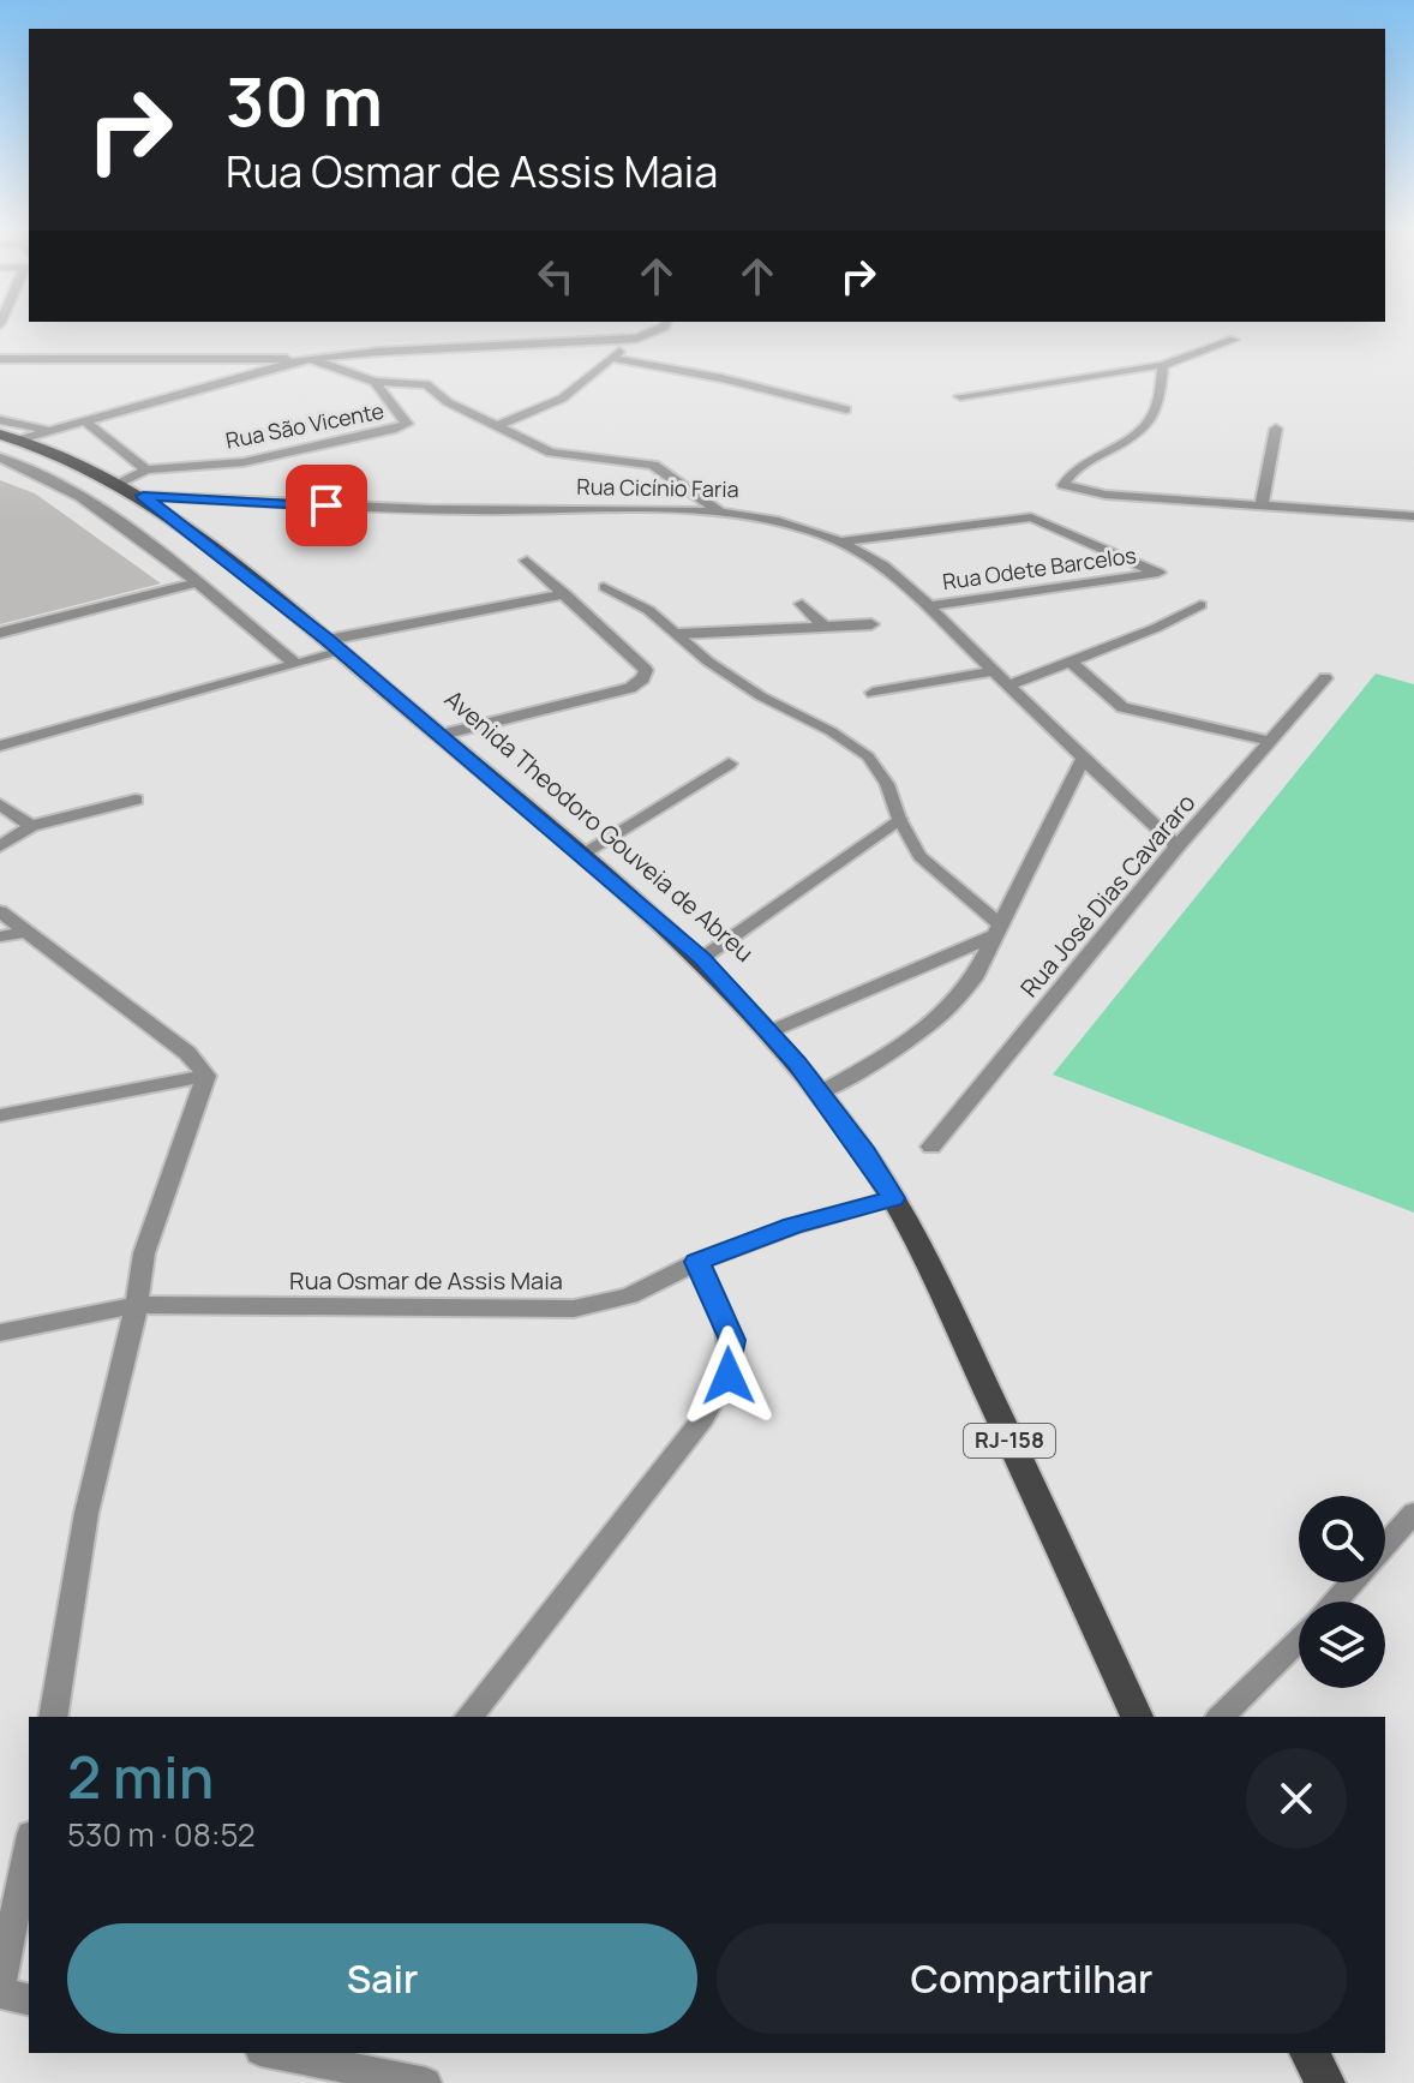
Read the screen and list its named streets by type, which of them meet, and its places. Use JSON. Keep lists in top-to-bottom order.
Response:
{
  "streets": {
    "main road": ["Avenida Theodoro Gouveia de Abreu", "RJ-158"],
    "street": [
      "Rua São Vicente",
      "Rua Cicínio Faria",
      "Rua Odete Barcelos",
      "Rua José Dias Cavararo",
      "Rua Osmar de Assis Maia"
    ]
  },
  "crossings": [
    ["Rua Cicínio Faria", "Rua Odete Barcelos"],
    ["Rua Cicínio Faria", "Avenida Theodoro Gouveia de Abreu"],
    ["Rua Cicínio Faria", "Rua José Dias Cavararo"],
    ["Avenida Theodoro Gouveia de Abreu", "Rua Osmar de Assis Maia"]
  ],
  "page": {
    "turn": ["30 m", "Rua Osmar de Assis Maia"],
    "heading": ["2 min", "530 m · 08:52"],
    "buttons": ["Sair", "Compartilhar"]
  }
}
